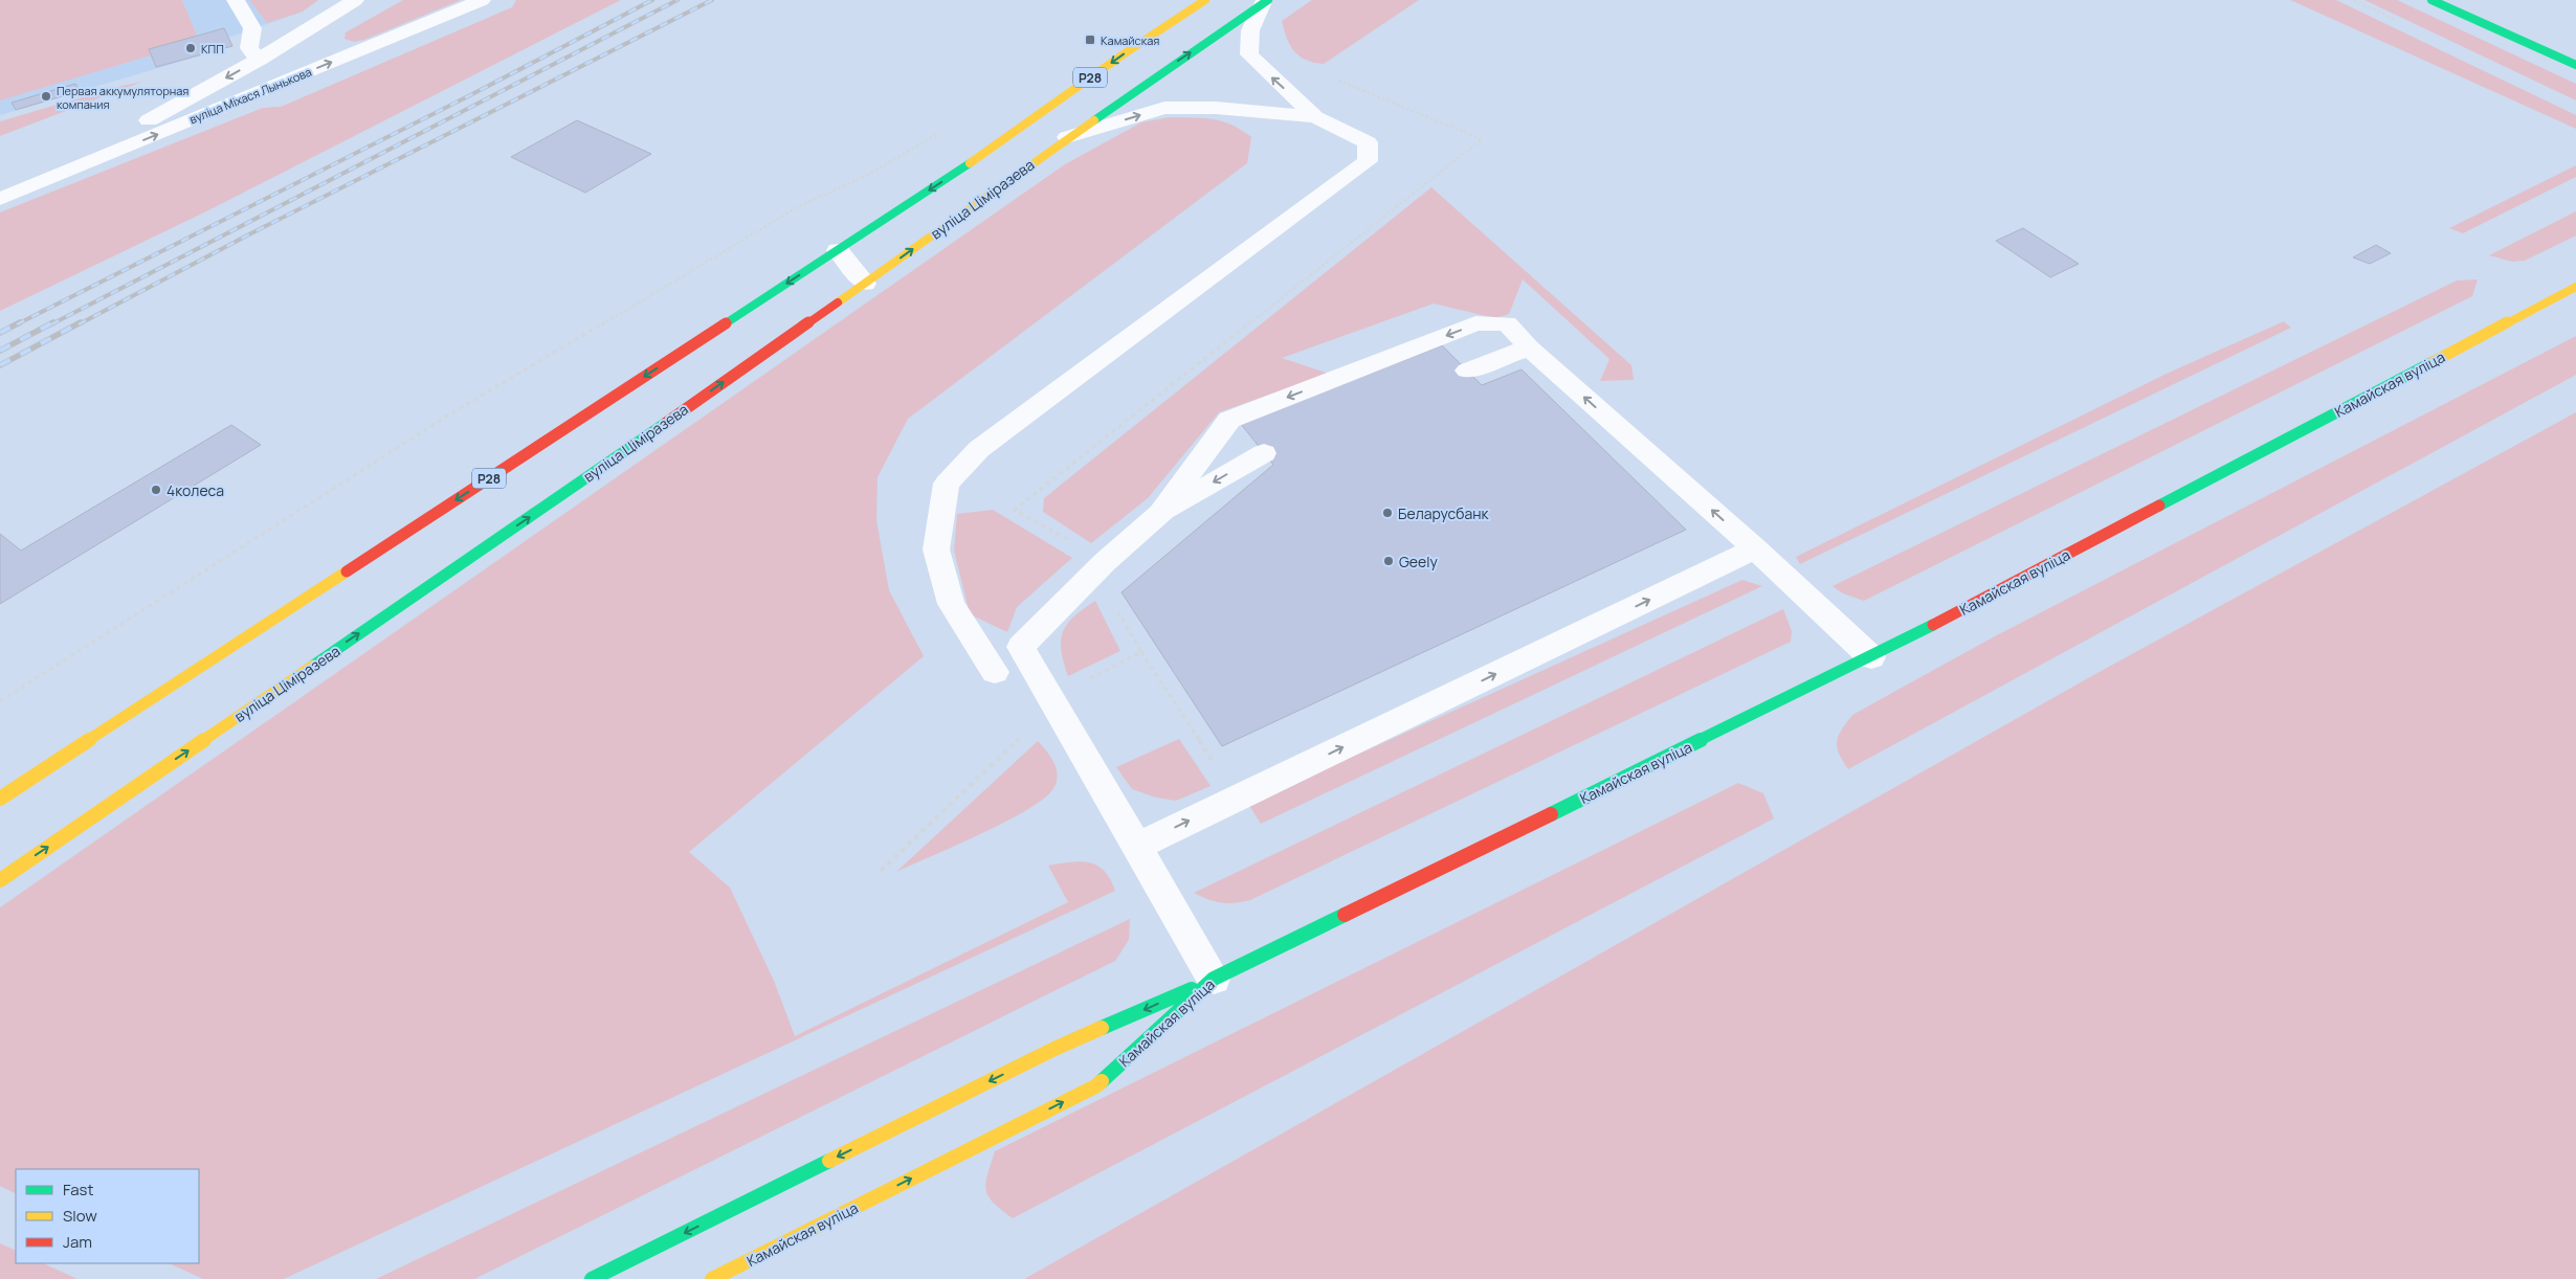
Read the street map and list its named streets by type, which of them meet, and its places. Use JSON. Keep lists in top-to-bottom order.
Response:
{
  "streets": {
    "main road": ["Р28", "вуліца Ціміразева", "Камайская вуліца"],
    "street": ["вуліца Міхася Лынькова"]
  },
  "places": {
    "transit": ["Камайская"],
    "other": [
      "КПП",
      "Первая аккумуляторная компания",
      "4колеса",
      "Беларусбанк",
      "Geely"
    ]
  },
  "legend": ["Fast", "Slow", "Jam"]
}
